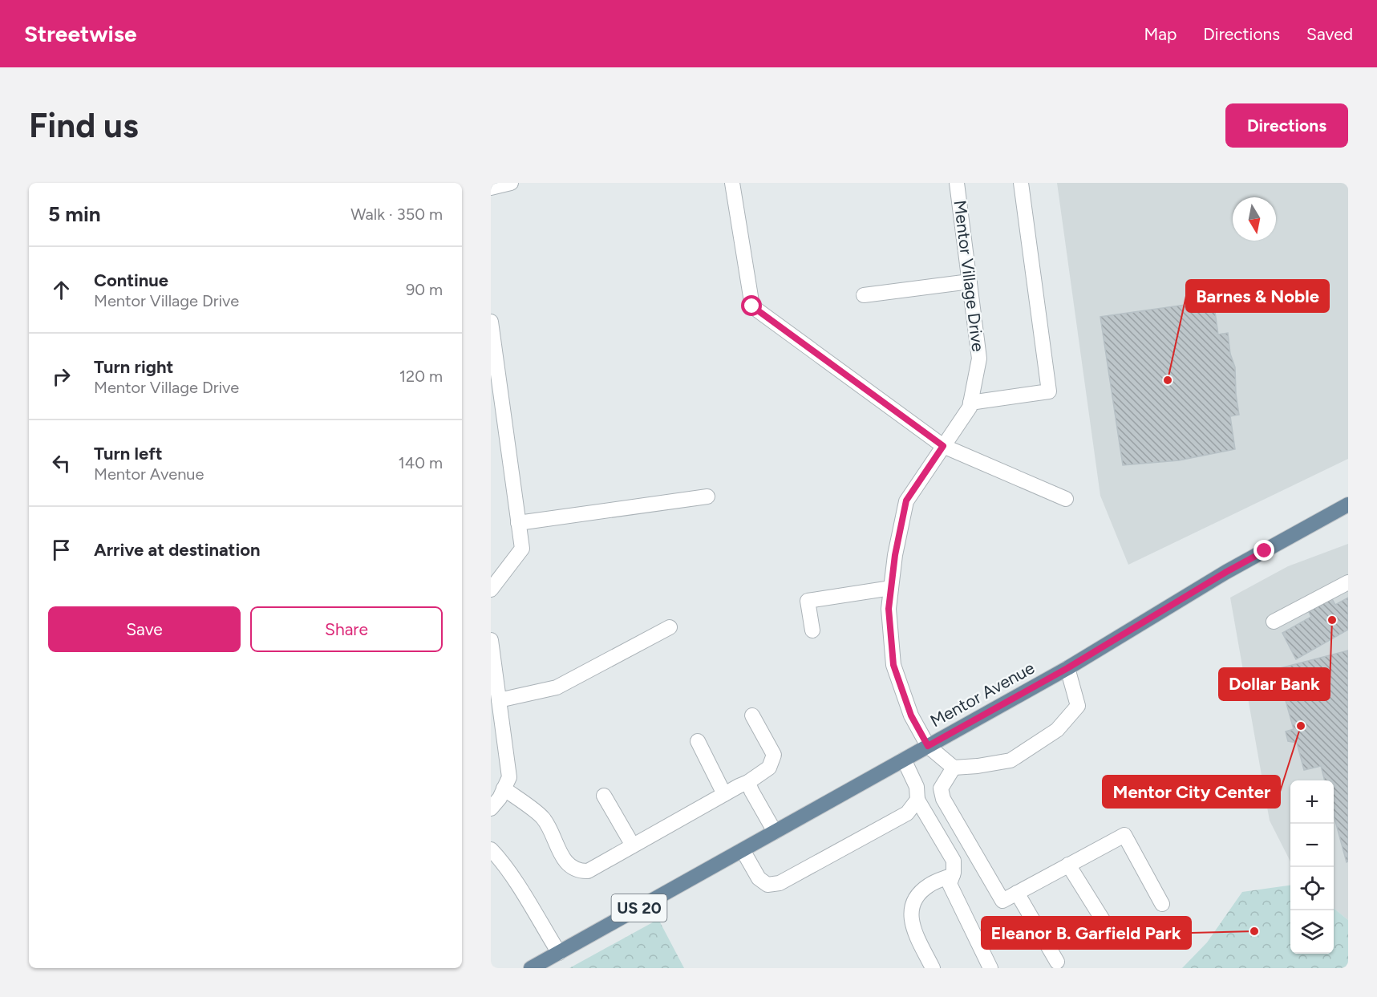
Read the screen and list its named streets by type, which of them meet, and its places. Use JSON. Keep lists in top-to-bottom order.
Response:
{
  "streets": {
    "main road": ["Mentor Avenue", "US 20"],
    "street": ["Mentor Village Drive"]
  },
  "crossings": [
    ["Mentor Village Drive", "Mentor Avenue"]
  ],
  "places": [
    "Barnes & Noble",
    "Dollar Bank",
    "Mentor City Center",
    "Eleanor B. Garfield Park"
  ],
  "north": "bottom",
  "page": {
    "header": "Streetwise",
    "nav": ["Map", "Directions", "Saved"],
    "buttons": [
      "Directions",
      ["Save", "Share"]
    ],
    "title": "Find us",
    "heading": ["5 min", "Walk · 350 m"],
    "list": [
      ["Continue", "Mentor Village Drive", "90 m"],
      ["Turn right", "Mentor Village Drive", "120 m"],
      ["Turn left", "Mentor Avenue", "140 m"],
      "Arrive at destination"
    ],
    "map_buttons": ["+", "−"]
  }
}
